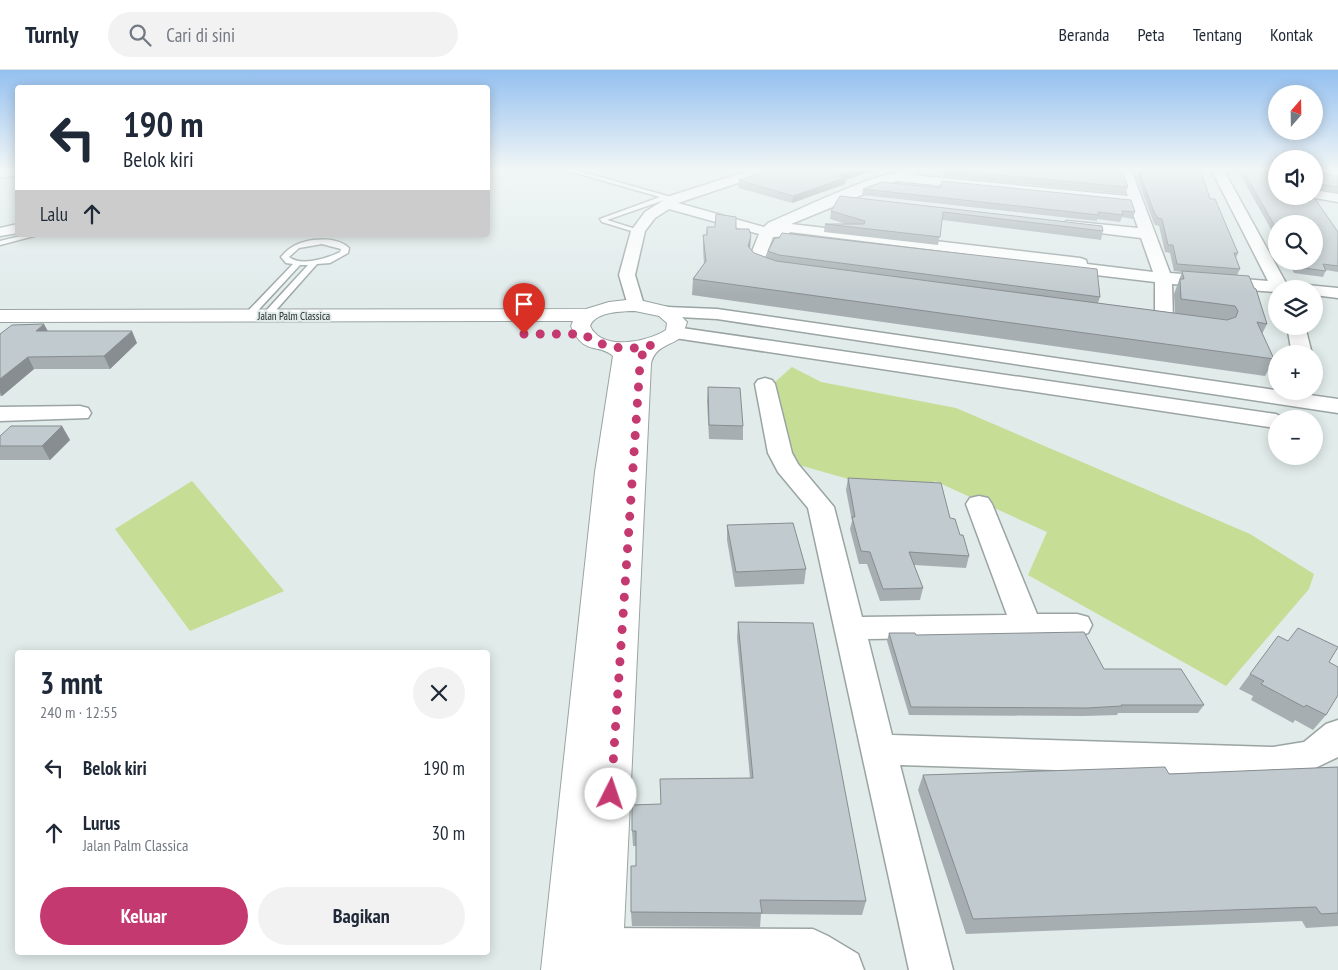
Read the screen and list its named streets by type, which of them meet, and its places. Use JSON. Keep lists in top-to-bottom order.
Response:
{
  "streets": {
    "street": ["Jalan Palm Classica"]
  },
  "north": "top",
  "page": {
    "header": "Turnly",
    "search": "Cari di sini",
    "nav": [
      "Beranda",
      "Peta",
      "Tentang",
      "Kontak"
    ],
    "map_buttons": ["+", "−"],
    "turn": ["190 m", "Belok kiri"],
    "then": "Lalu",
    "heading": ["3 mnt", "240 m · 12:55"],
    "list": [
      {
        "name": "Belok kiri",
        "value": "190 m"
      },
      {
        "name": "Lurus",
        "note": "Jalan Palm Classica",
        "value": "30 m"
      }
    ],
    "buttons": ["Keluar", "Bagikan"]
  }
}
